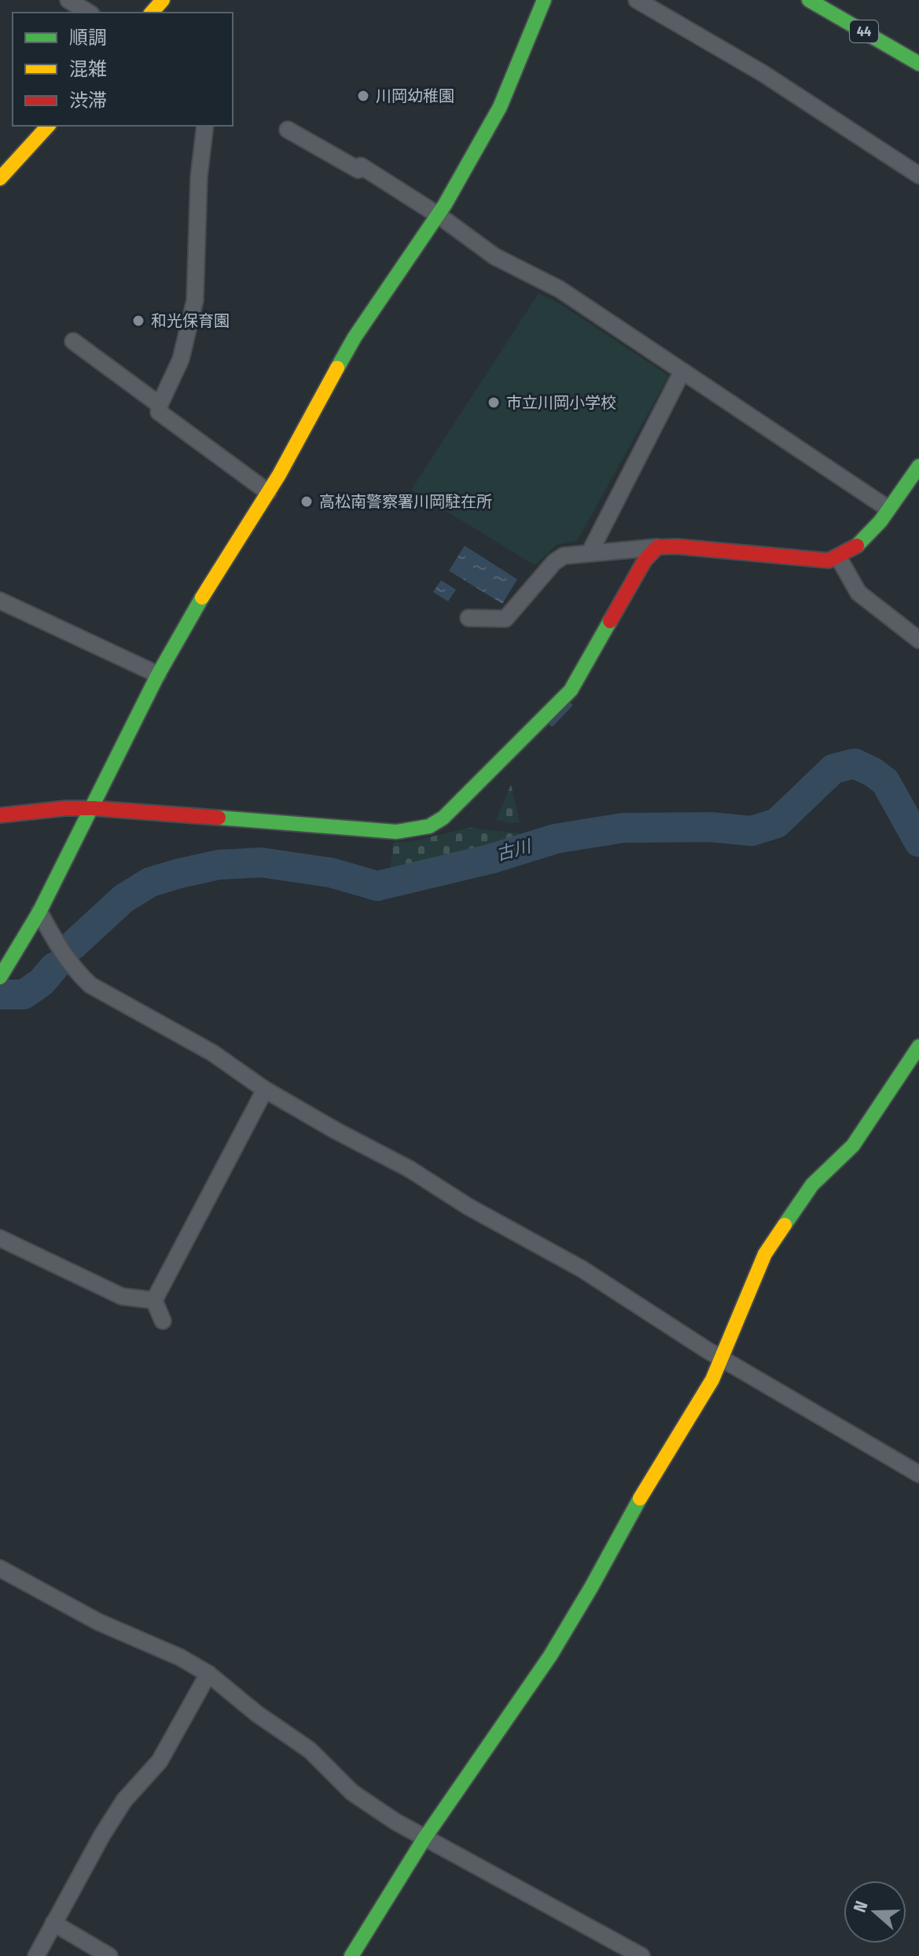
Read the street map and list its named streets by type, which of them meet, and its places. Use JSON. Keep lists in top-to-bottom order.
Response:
{
  "streets": {
    "street": ["44"]
  },
  "water": ["古川"],
  "places": [
    "川岡幼稚園",
    "和光保育園",
    "市立川岡小学校",
    "高松南警察署川岡駐在所"
  ],
  "legend": ["順調", "混雑", "渋滞"],
  "north": "left"
}
